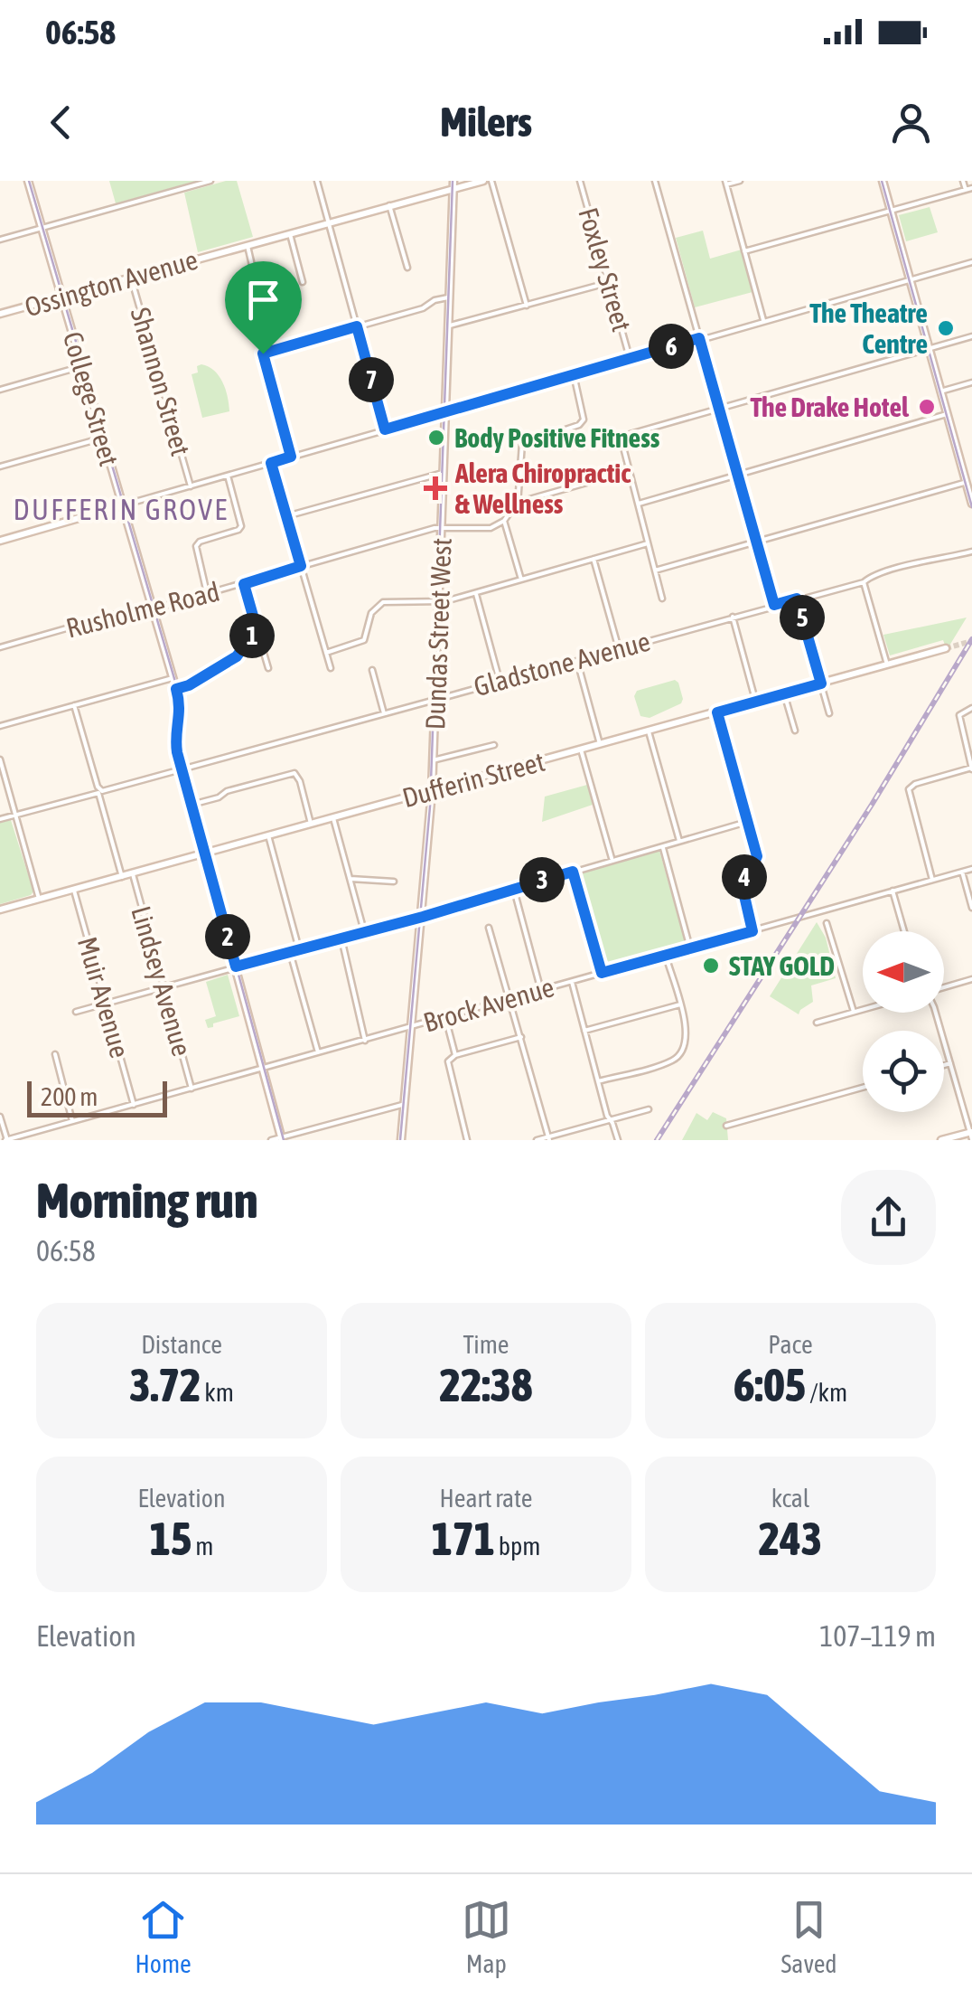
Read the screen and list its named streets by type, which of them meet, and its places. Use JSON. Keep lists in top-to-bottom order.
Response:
{
  "streets": {
    "main road": [
      "Ossington Avenue",
      "College Street",
      "Dundas Street West",
      "Dufferin Street"
    ],
    "street": [
      "Foxley Street",
      "Shannon Street",
      "Rusholme Road",
      "Gladstone Avenue",
      "Lindsey Avenue",
      "Muir Avenue",
      "Brock Avenue"
    ]
  },
  "crossings": [
    ["Ossington Avenue", "Shannon Street"],
    ["Ossington Avenue", "College Street"],
    ["Ossington Avenue", "Dundas Street West"],
    ["College Street", "Rusholme Road"],
    ["College Street", "Gladstone Avenue"],
    ["College Street", "Dufferin Street"],
    ["College Street", "Brock Avenue"],
    ["Rusholme Road", "Dundas Street West"],
    ["Dundas Street West", "Gladstone Avenue"],
    ["Dundas Street West", "Dufferin Street"],
    ["Dundas Street West", "Brock Avenue"],
    ["Gladstone Avenue", "Lindsey Avenue"],
    ["Dufferin Street", "Lindsey Avenue"],
    ["Dufferin Street", "Muir Avenue"],
    ["Lindsey Avenue", "Brock Avenue"],
    ["Muir Avenue", "Brock Avenue"]
  ],
  "districts": ["DUFFERIN GROVE"],
  "places": {
    "other": [
      "The Theatre Centre",
      "The Drake Hotel",
      "Body Positive Fitness",
      "STAY GOLD"
    ],
    "health": ["Alera Chiropractic & Wellness"]
  },
  "scale_bar": "200 m",
  "north": "left",
  "page": {
    "status": "06:58",
    "header": "Milers",
    "pins": [
      "6",
      "7",
      "5",
      "1",
      "4",
      "3",
      "2"
    ],
    "scale": "200 m",
    "heading": ["Morning run", "06:58"],
    "stats": [
      ["Distance", "3.72 km"],
      ["Time", "22:38"],
      ["Pace", "6:05 /km"],
      ["Elevation", "15 m"],
      ["Heart rate", "171 bpm"],
      ["kcal", "243"]
    ],
    "chart": ["Elevation", "107–119 m"],
    "tabs": ["Home", "Map", "Saved"]
  }
}
